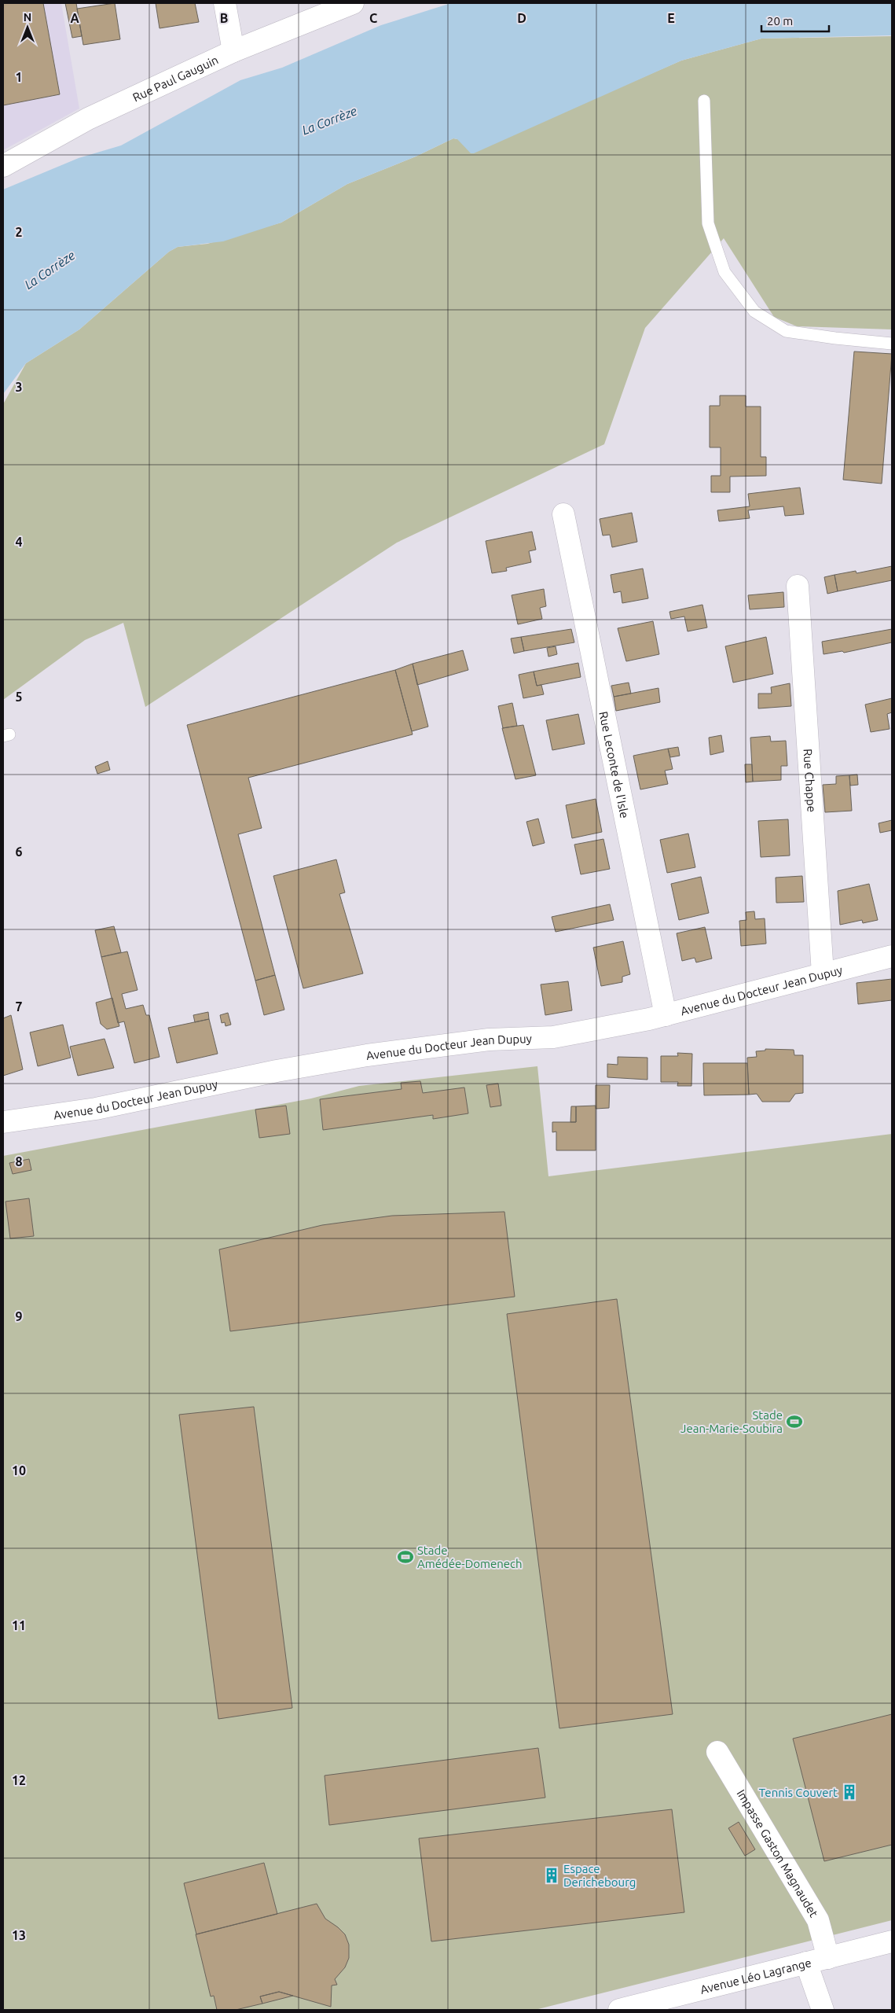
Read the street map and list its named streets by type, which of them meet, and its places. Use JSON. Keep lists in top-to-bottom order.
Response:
{
  "streets": {
    "street": [
      "Rue Paul Gauguin",
      "Rue Leconte de l'Isle",
      "Rue Chappe",
      "Avenue du Docteur Jean Dupuy",
      "Impasse Gaston Magnaudet",
      "Avenue Léo Lagrange"
    ]
  },
  "crossings": [
    ["Rue Leconte de l'Isle", "Avenue du Docteur Jean Dupuy"],
    ["Rue Chappe", "Avenue du Docteur Jean Dupuy"],
    ["Impasse Gaston Magnaudet", "Avenue Léo Lagrange"]
  ],
  "water": ["La Corrèze"],
  "places": {
    "sports": ["Stade Jean-Marie-Soubira", "Stade Amédée-Domenech"],
    "building": ["Tennis Couvert", "Espace Derichebourg"]
  },
  "scale_bar": "20 m",
  "north": "top",
  "grid": {
    "columns": [
      "A",
      "B",
      "C",
      "D",
      "E"
    ],
    "rows": [
      "1",
      "2",
      "3",
      "4",
      "5",
      "6",
      "7",
      "8",
      "9",
      "10",
      "11",
      "12",
      "13"
    ]
  }
}
